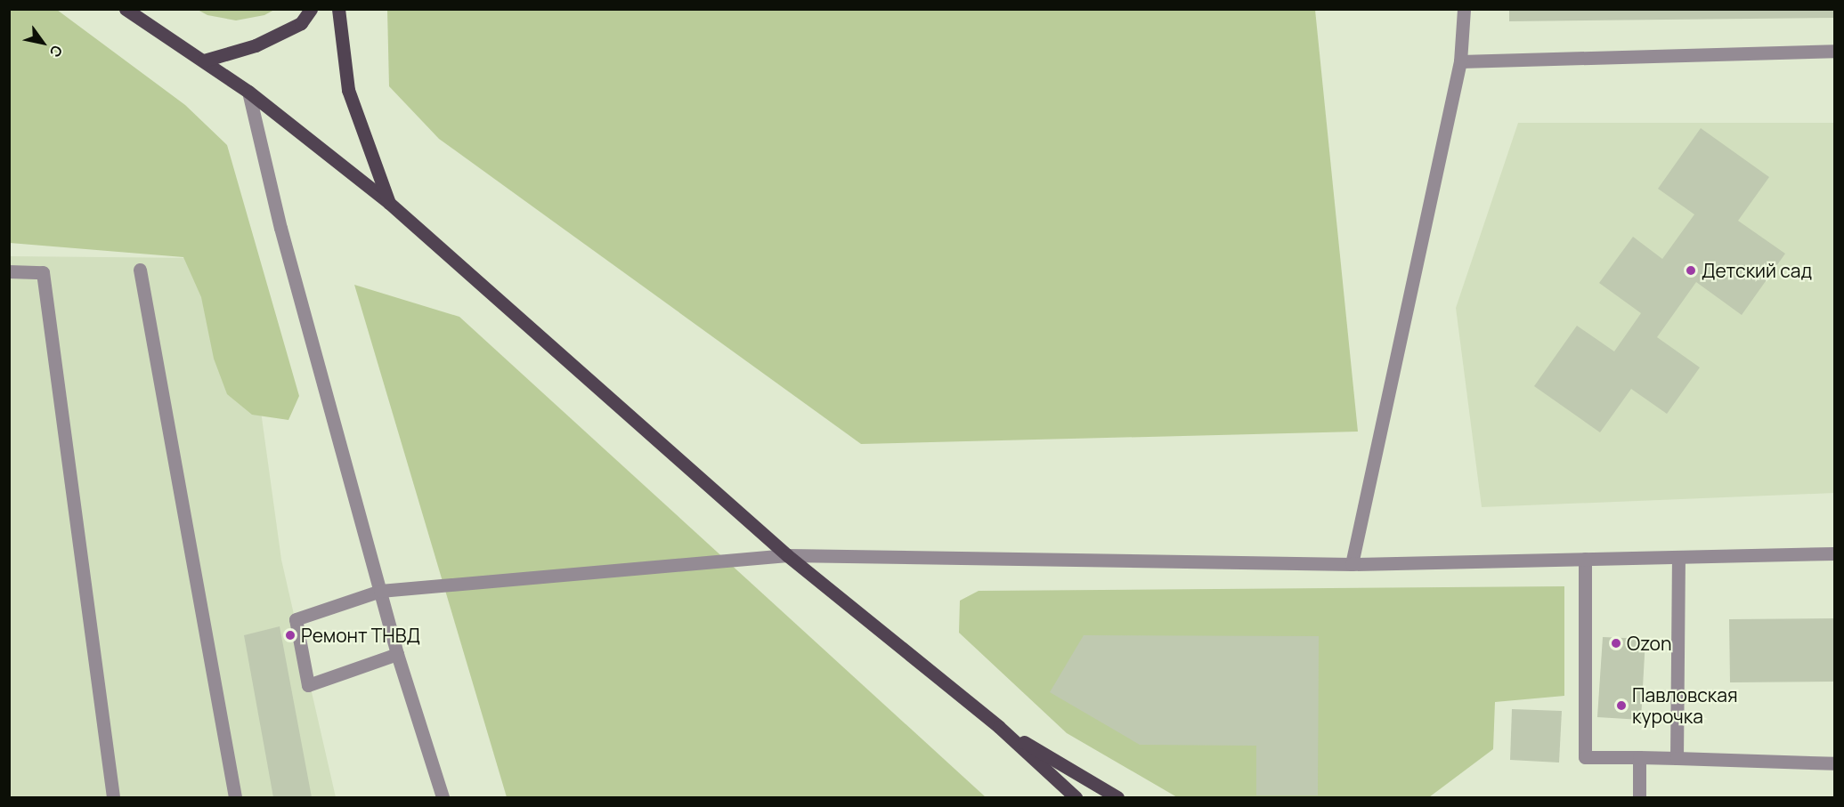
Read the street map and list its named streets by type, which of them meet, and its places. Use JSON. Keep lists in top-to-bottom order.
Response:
{
  "places": [
    "Детский сад",
    "Ремонт ТНВД",
    "Ozon",
    "Павловская курочка"
  ],
  "north": "bottom right"
}
